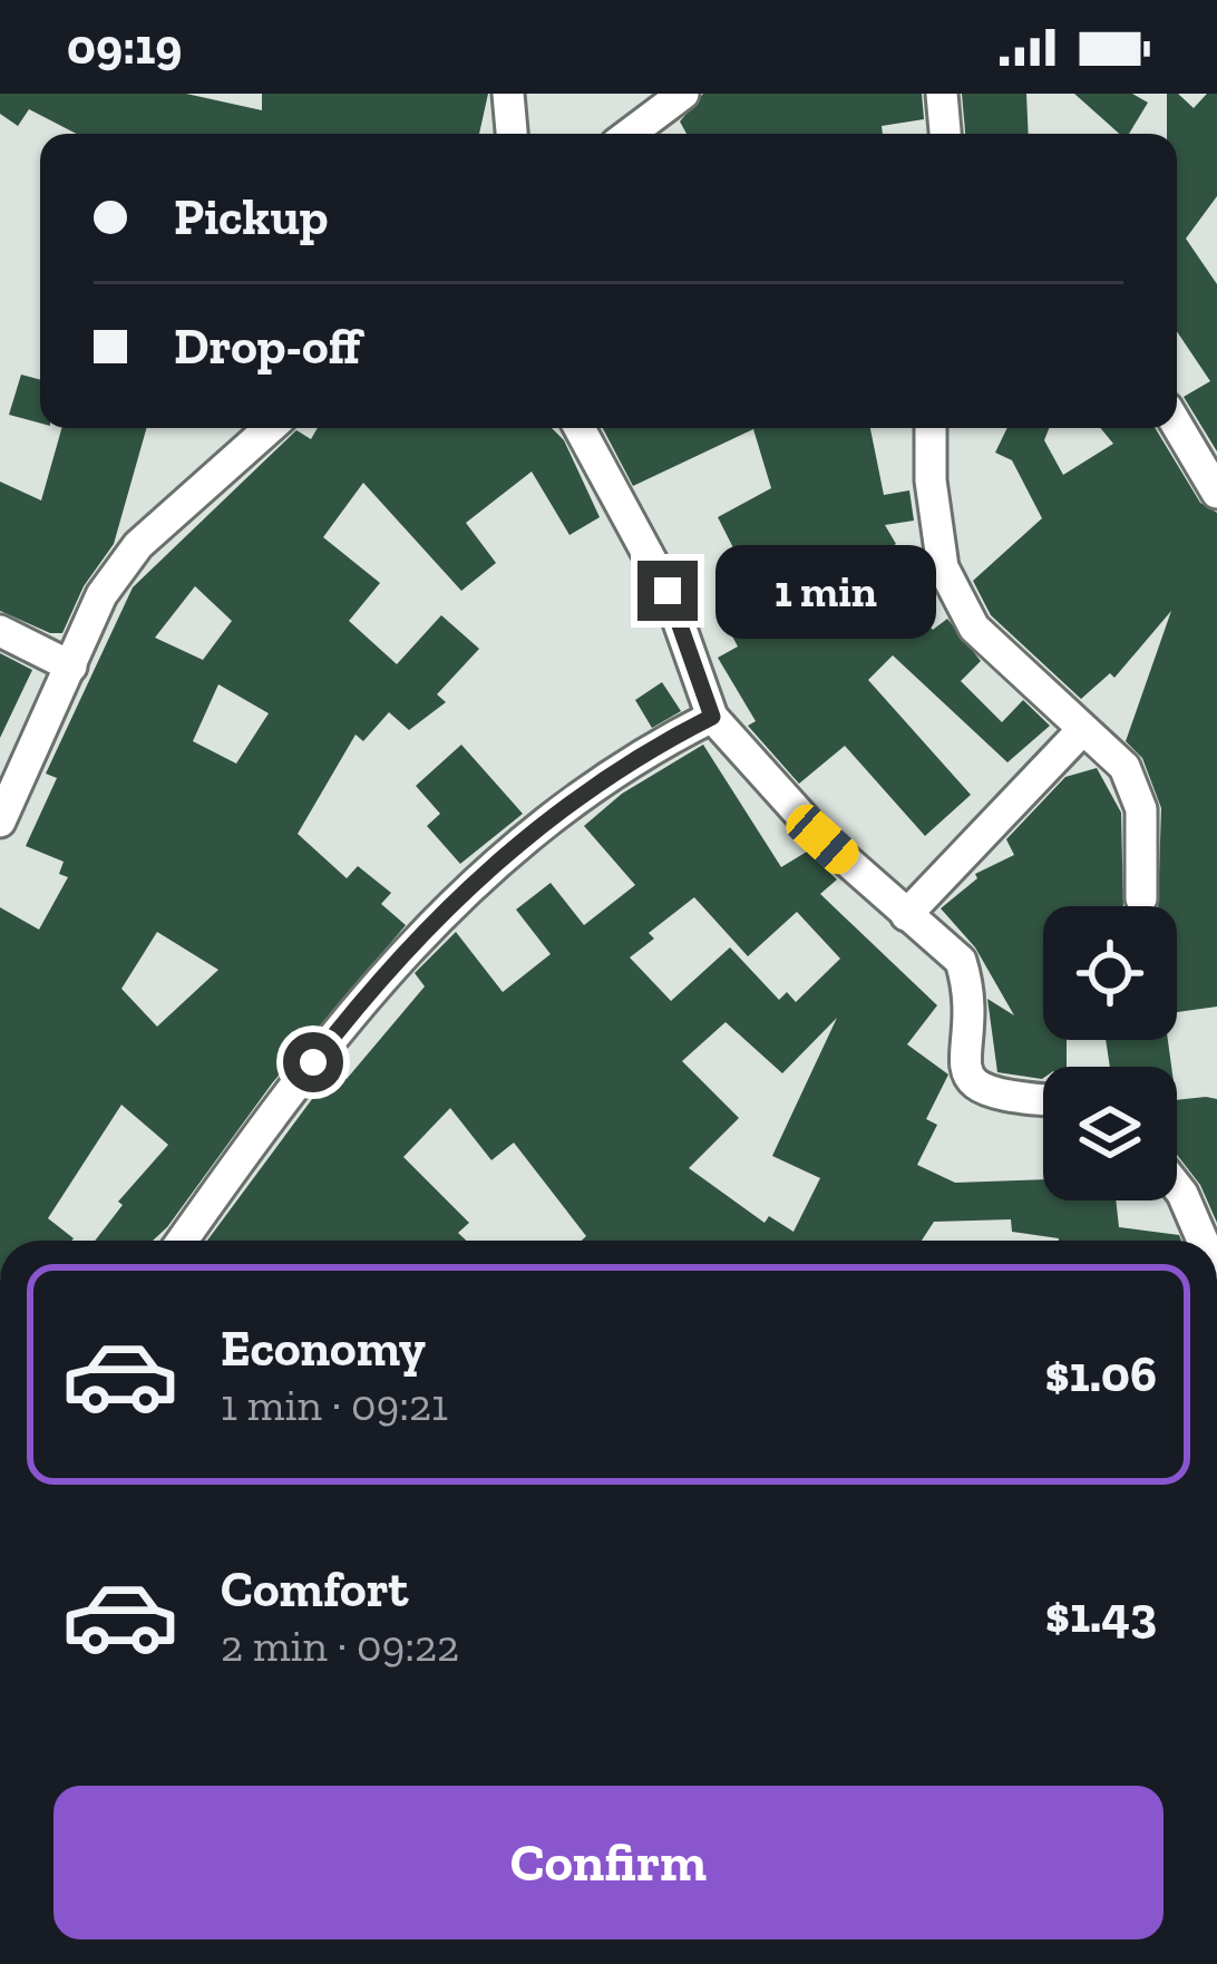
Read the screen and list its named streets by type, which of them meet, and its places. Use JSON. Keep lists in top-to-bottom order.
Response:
{
  "page": {
    "status": "09:19",
    "banner": ["Pickup", "Drop-off"],
    "bubble": "1 min",
    "list": [
      {
        "name": "Economy",
        "note": "1 min · 09:21",
        "value": "$1.06"
      },
      {
        "name": "Comfort",
        "note": "2 min · 09:22",
        "value": "$1.43"
      }
    ],
    "buttons": "Confirm"
  }
}
